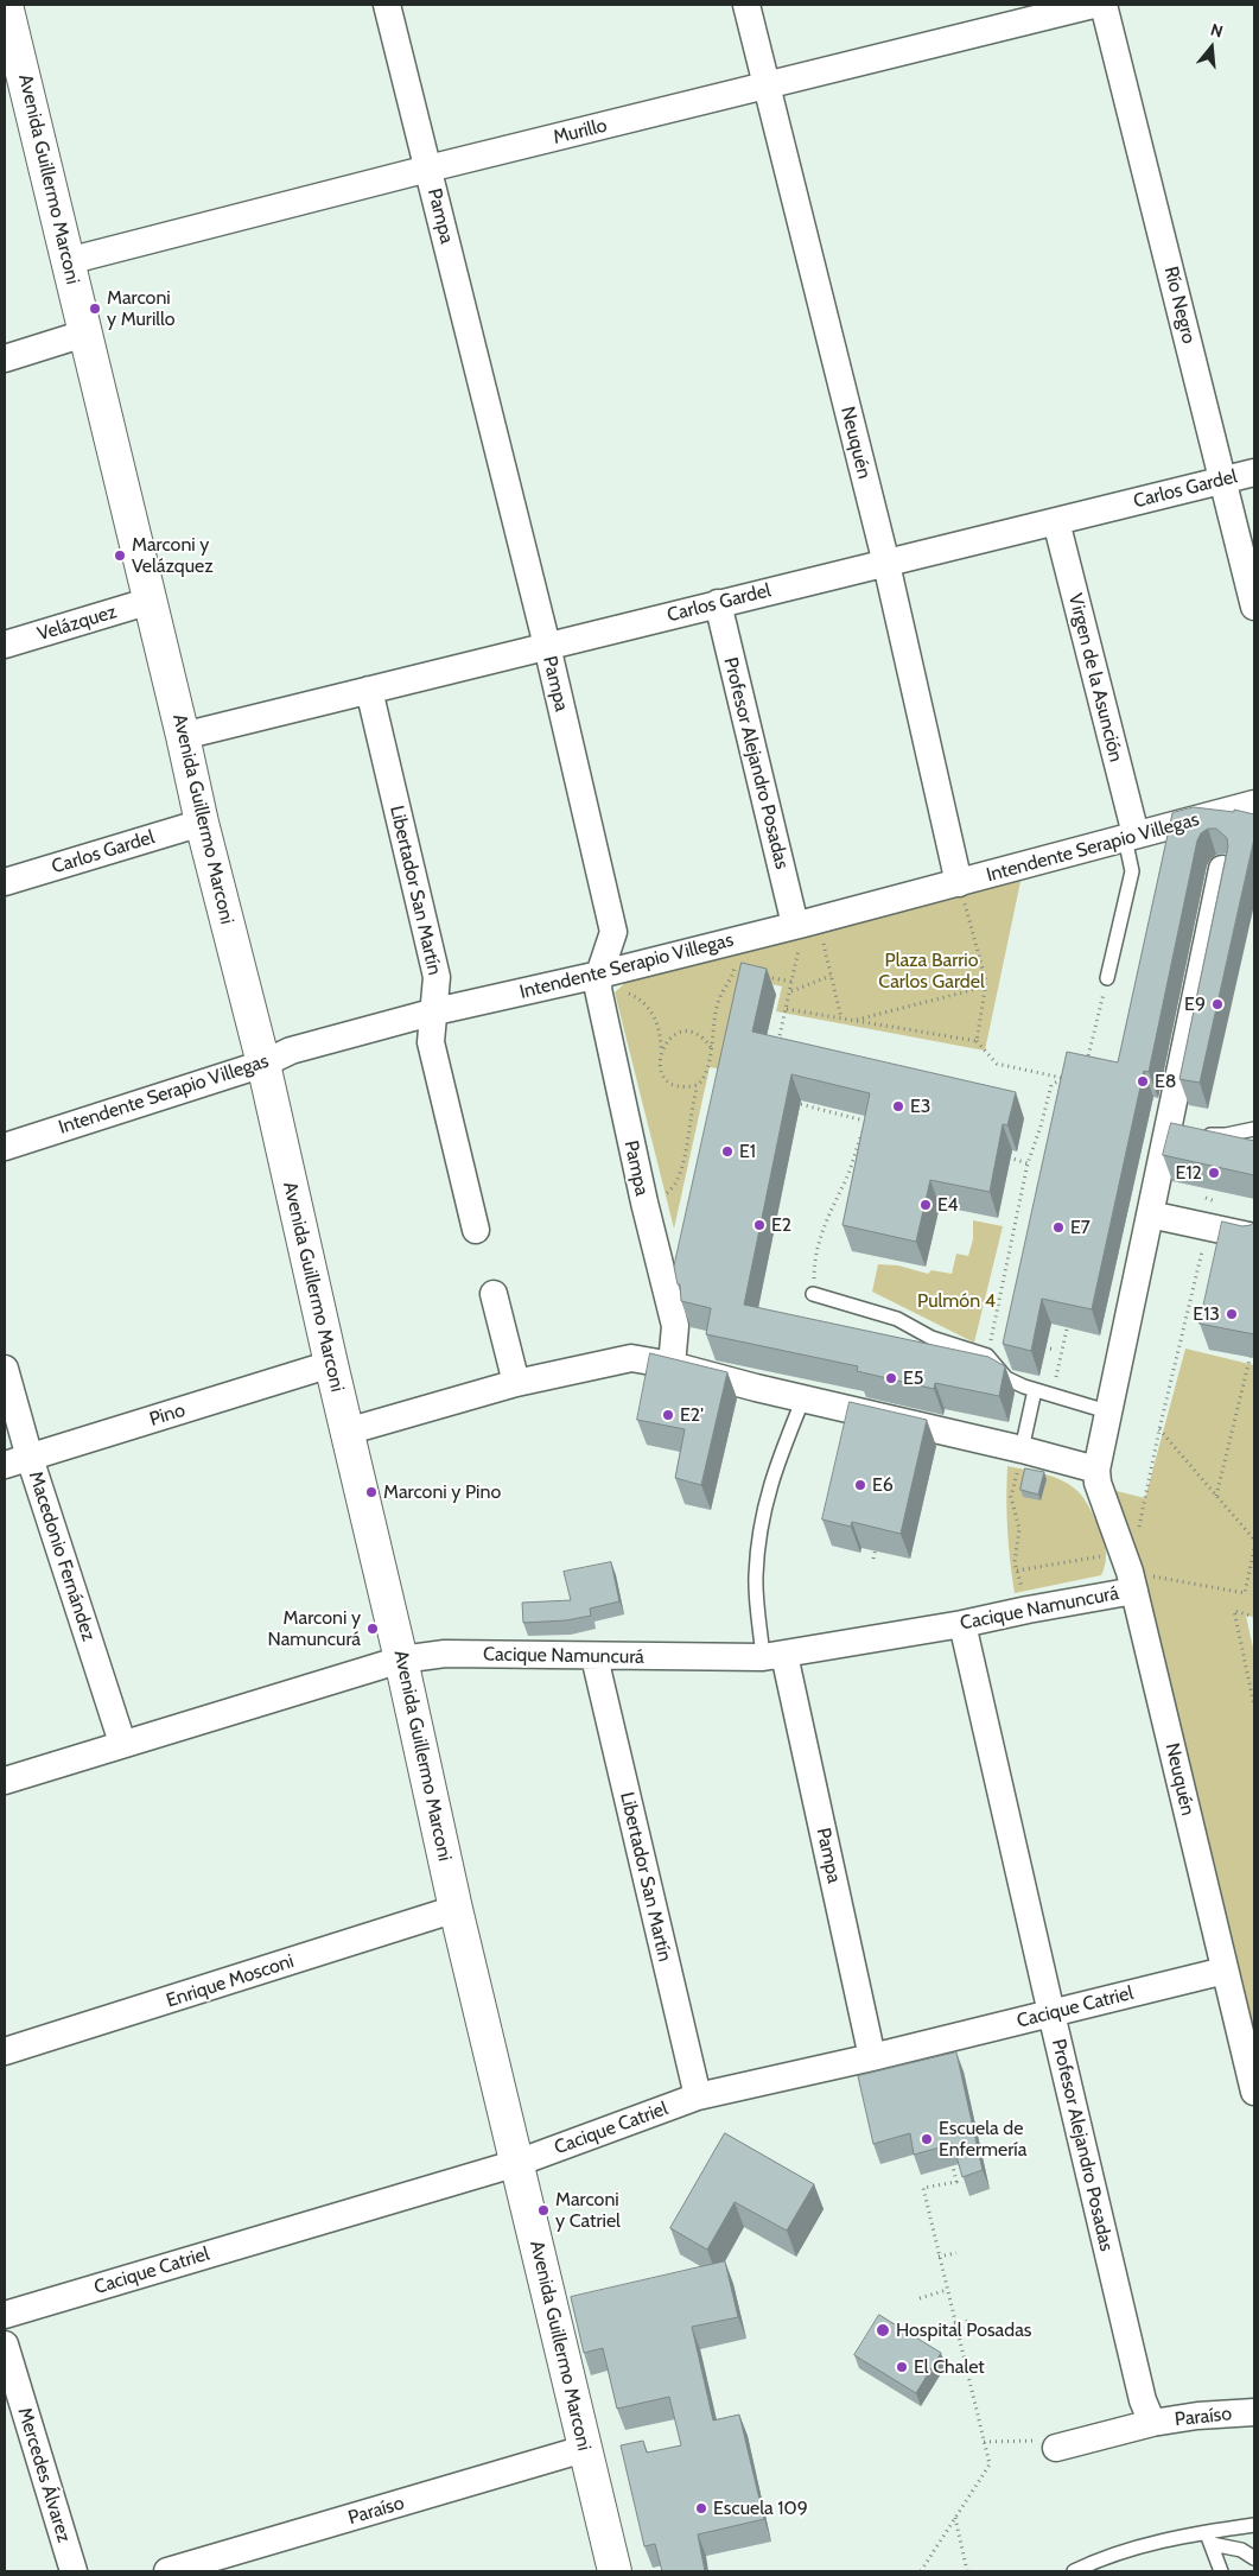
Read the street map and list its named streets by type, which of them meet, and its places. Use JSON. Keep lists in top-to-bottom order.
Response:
{
  "streets": {
    "main road": ["Avenida Guillermo Marconi"],
    "street": [
      "Murillo",
      "Pampa",
      "Río Negro",
      "Neuquén",
      "Carlos Gardel",
      "Velázquez",
      "Virgen de la Asunción",
      "Profesor Alejandro Posadas",
      "Intendente Serapio Villegas",
      "Libertador San Martín",
      "Pino",
      "Macedonio Fernández",
      "Cacique Namuncurá",
      "Enrique Mosconi",
      "Cacique Catriel",
      "Paraíso",
      "Mercedes Álvarez"
    ]
  },
  "crossings": [
    ["Murillo", "Avenida Guillermo Marconi"],
    ["Murillo", "Pampa"],
    ["Murillo", "Neuquén"],
    ["Avenida Guillermo Marconi", "Carlos Gardel"],
    ["Avenida Guillermo Marconi", "Velázquez"],
    ["Avenida Guillermo Marconi", "Intendente Serapio Villegas"],
    ["Avenida Guillermo Marconi", "Pino"],
    ["Avenida Guillermo Marconi", "Cacique Namuncurá"],
    ["Avenida Guillermo Marconi", "Enrique Mosconi"],
    ["Avenida Guillermo Marconi", "Cacique Catriel"],
    ["Avenida Guillermo Marconi", "Paraíso"],
    ["Pampa", "Carlos Gardel"],
    ["Pampa", "Intendente Serapio Villegas"],
    ["Pampa", "Cacique Namuncurá"],
    ["Pampa", "Cacique Catriel"],
    ["Río Negro", "Carlos Gardel"],
    ["Neuquén", "Carlos Gardel"],
    ["Neuquén", "Intendente Serapio Villegas"],
    ["Neuquén", "Cacique Namuncurá"],
    ["Neuquén", "Cacique Catriel"],
    ["Carlos Gardel", "Virgen de la Asunción"],
    ["Carlos Gardel", "Profesor Alejandro Posadas"],
    ["Carlos Gardel", "Libertador San Martín"],
    ["Virgen de la Asunción", "Intendente Serapio Villegas"],
    ["Profesor Alejandro Posadas", "Intendente Serapio Villegas"],
    ["Profesor Alejandro Posadas", "Cacique Namuncurá"],
    ["Profesor Alejandro Posadas", "Cacique Catriel"],
    ["Profesor Alejandro Posadas", "Paraíso"],
    ["Intendente Serapio Villegas", "Libertador San Martín"],
    ["Libertador San Martín", "Cacique Namuncurá"],
    ["Libertador San Martín", "Cacique Catriel"],
    ["Pino", "Macedonio Fernández"],
    ["Macedonio Fernández", "Cacique Namuncurá"]
  ],
  "parks": ["Plaza Barrio Carlos Gardel", "Pulmón 4"],
  "places": [
    "Marconi y Murillo",
    "Marconi y Velázquez",
    "E9",
    "E8",
    "E3",
    "E1",
    "E12",
    "E4",
    "E2",
    "E7",
    "E13",
    "E5",
    "E2'",
    "E6",
    "Marconi y Pino",
    "Marconi y Namuncurá",
    "Escuela de Enfermería",
    "Marconi y Catriel",
    "Hospital Posadas",
    "El Chalet",
    "Escuela 109"
  ],
  "north": "top"
}
